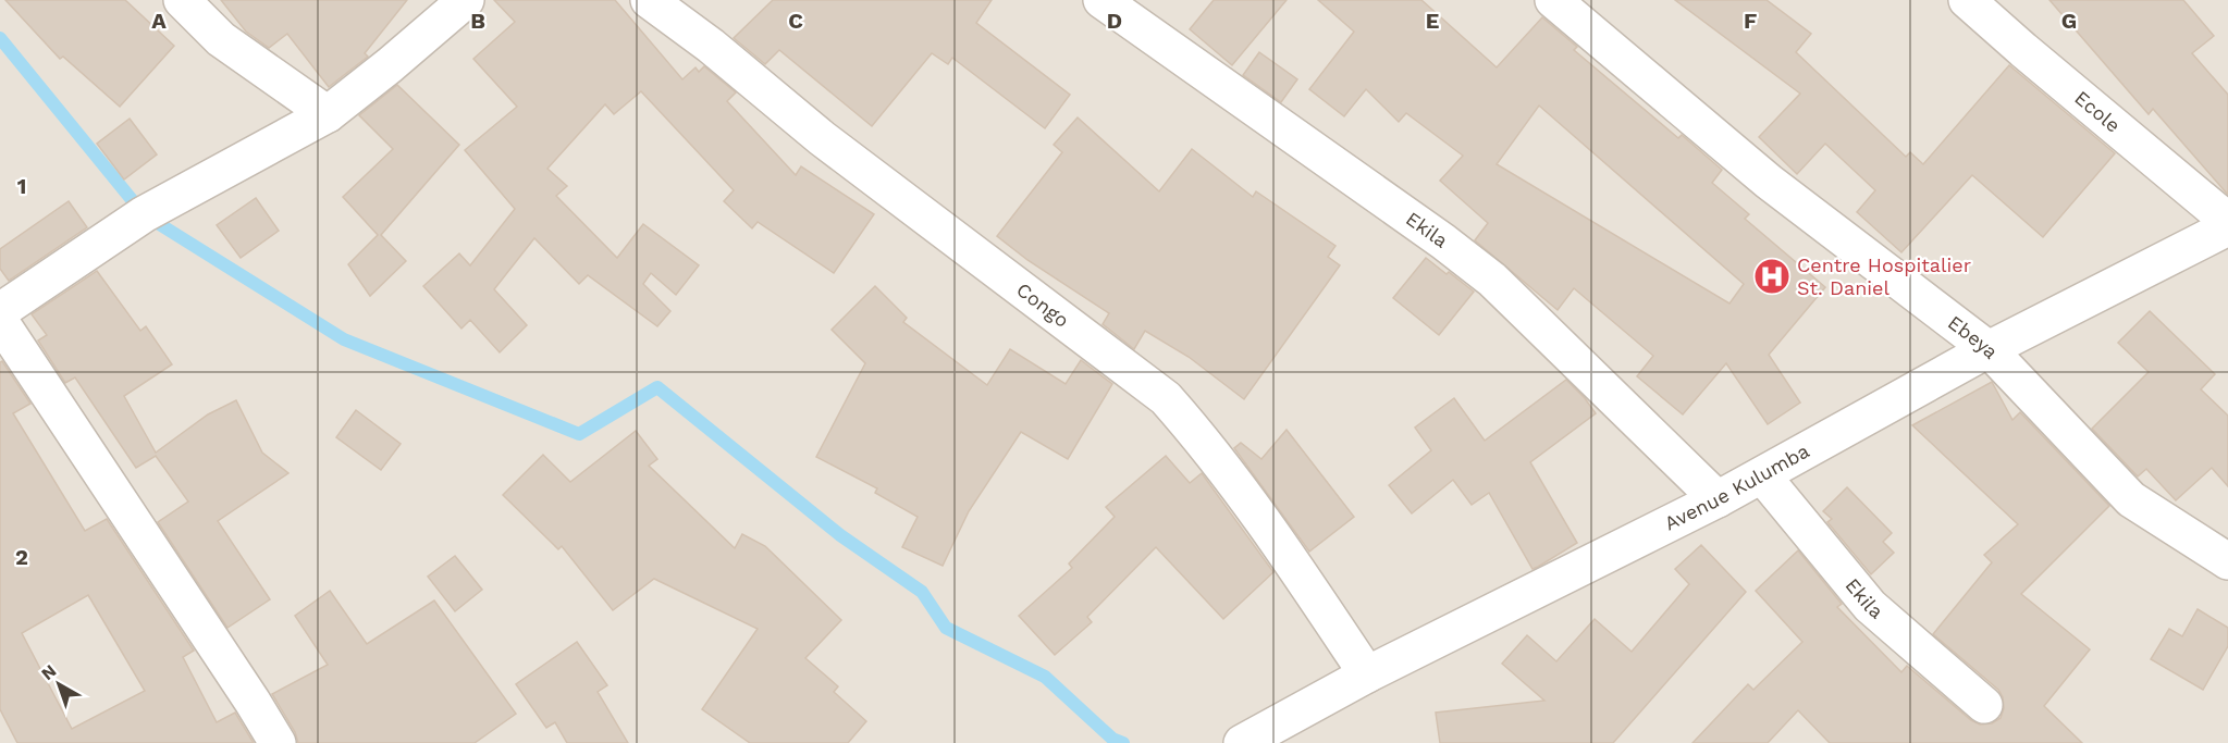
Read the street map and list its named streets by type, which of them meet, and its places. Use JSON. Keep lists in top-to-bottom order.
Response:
{
  "streets": {
    "street": [
      "Ecole",
      "Ekila",
      "Congo",
      "Ebeya",
      "Avenue Kulumba"
    ]
  },
  "crossings": [
    ["Ekila", "Avenue Kulumba"],
    ["Congo", "Avenue Kulumba"],
    ["Ebeya", "Avenue Kulumba"]
  ],
  "places": {
    "hospital": ["Centre Hospitalier St. Daniel"]
  },
  "north": "top left",
  "grid": {
    "columns": [
      "A",
      "B",
      "C",
      "D",
      "E",
      "F",
      "G"
    ],
    "rows": ["1", "2"]
  }
}
